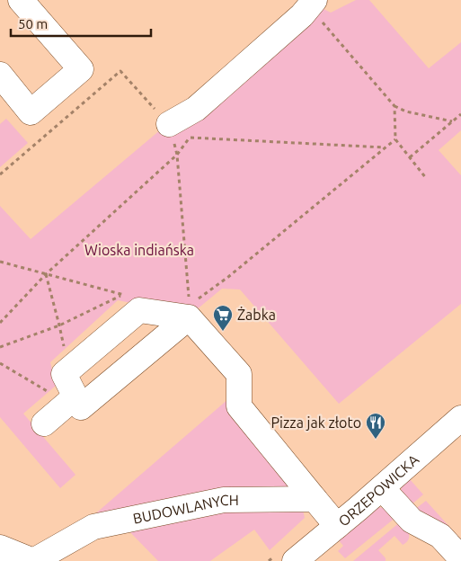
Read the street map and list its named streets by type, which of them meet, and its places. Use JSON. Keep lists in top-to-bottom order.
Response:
{
  "streets": {
    "street": ["ORZEPOWICKA", "BUDOWLANYCH"]
  },
  "parks": ["Wioska indiańska"],
  "places": {
    "supermarket": ["Żabka"],
    "restaurant": ["Pizza jak złoto"]
  },
  "scale_bar": "50 m"
}
